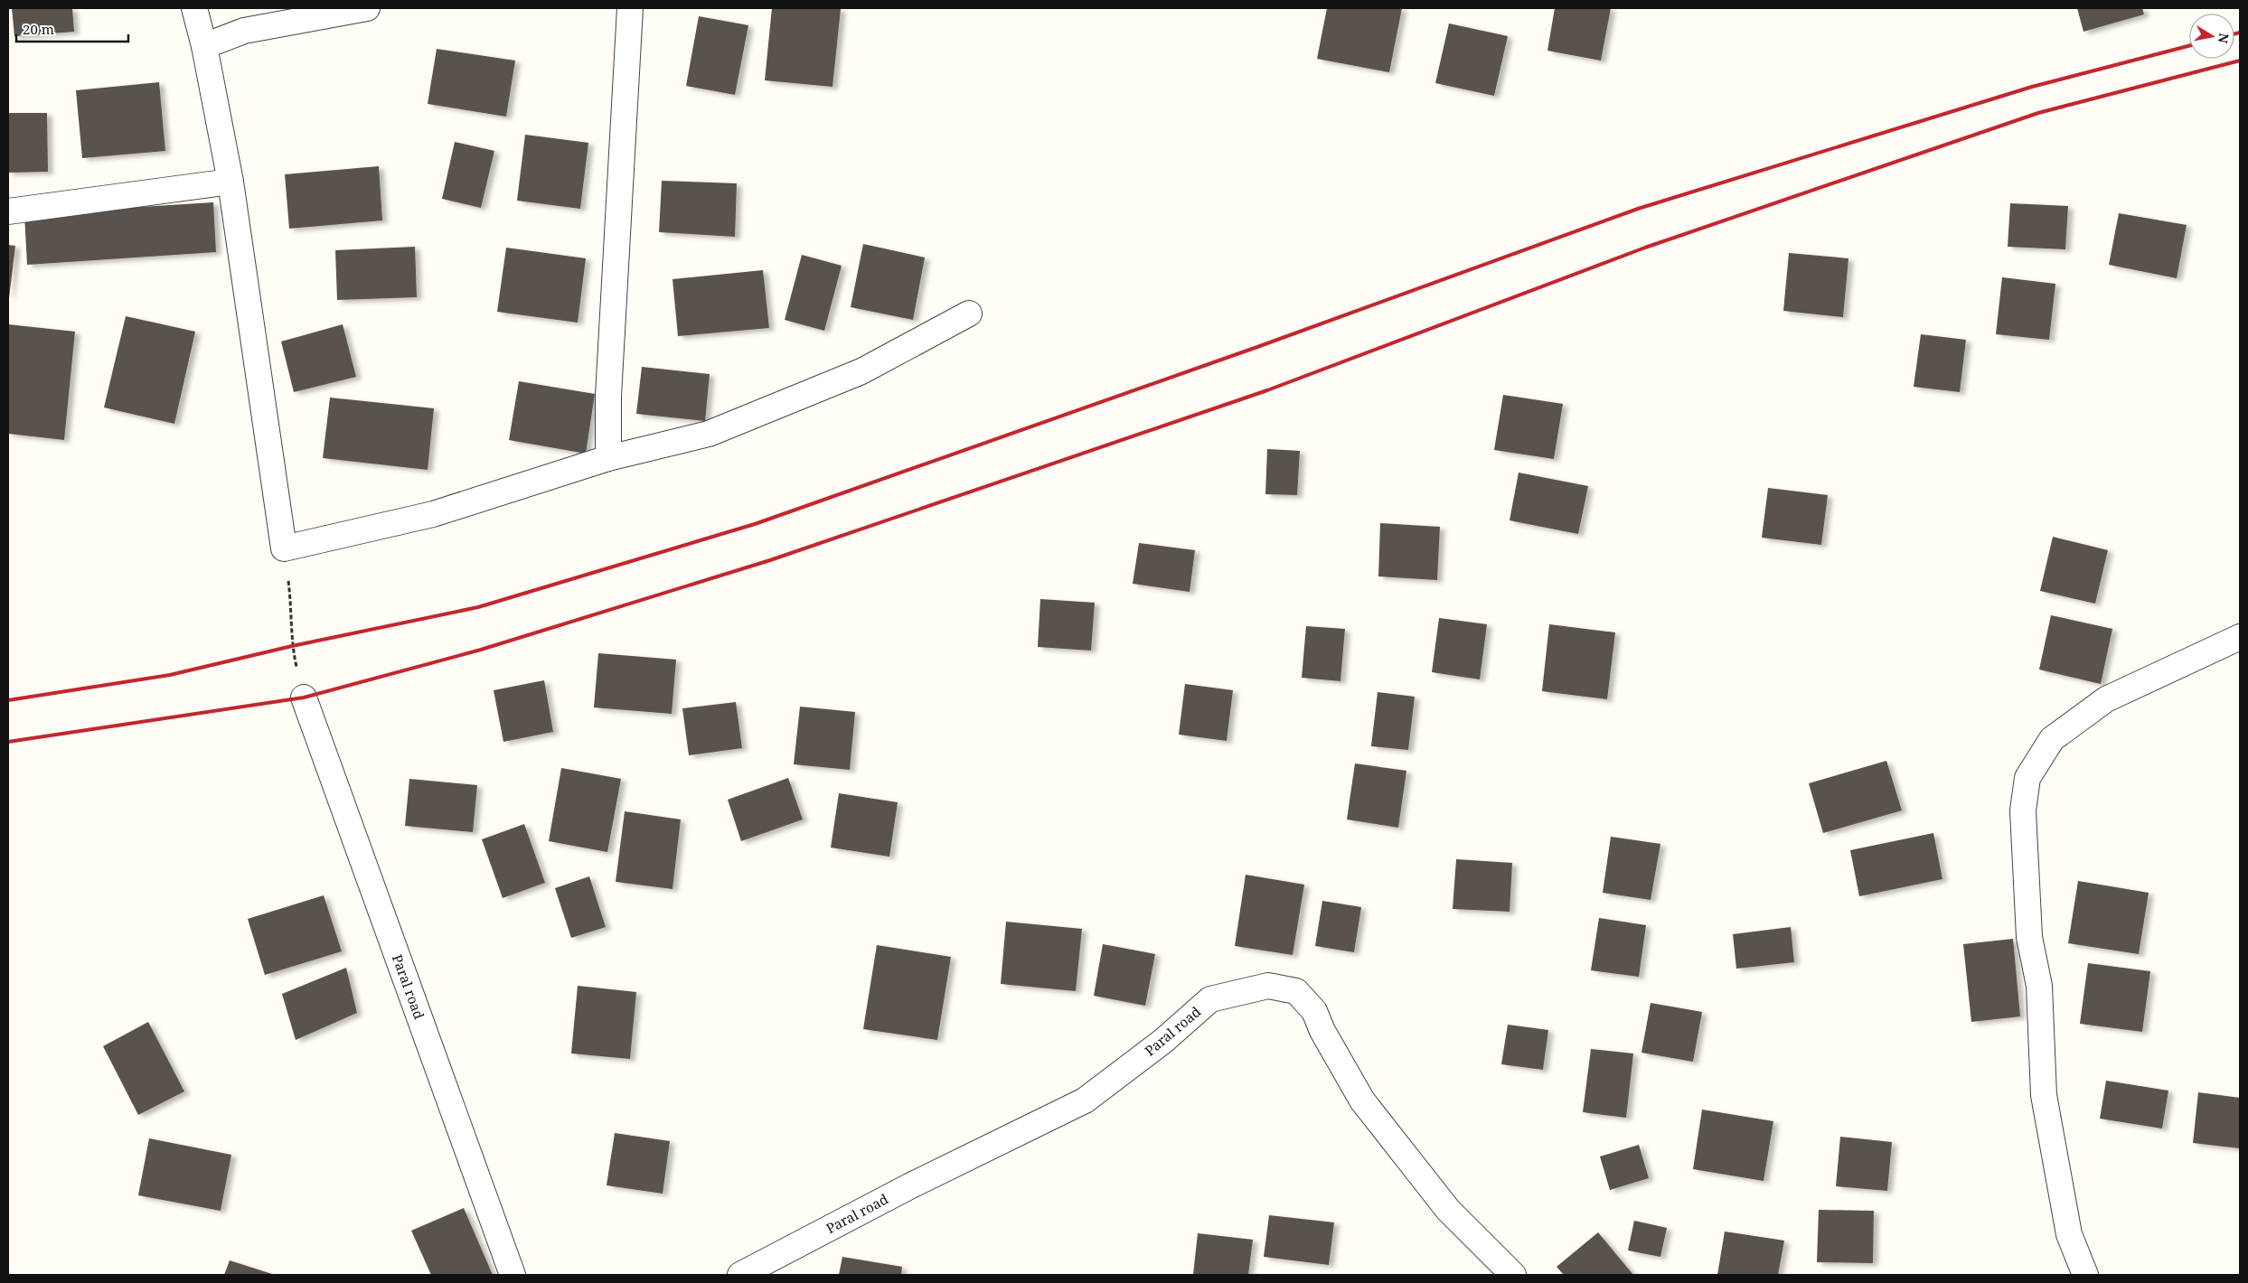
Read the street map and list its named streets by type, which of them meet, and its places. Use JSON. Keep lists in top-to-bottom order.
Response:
{
  "streets": {
    "street": ["Paral road"]
  },
  "scale_bar": "20 m",
  "north": "right"
}
